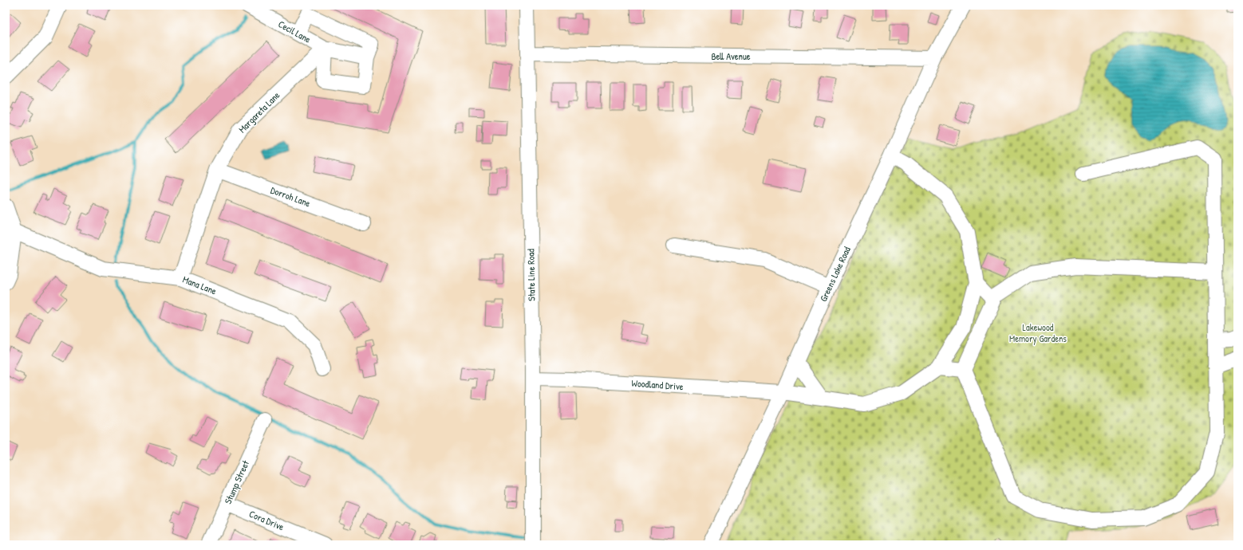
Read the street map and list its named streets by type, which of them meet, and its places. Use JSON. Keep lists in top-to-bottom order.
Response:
{
  "streets": {
    "street": [
      "Cecil Lane",
      "Bell Avenue",
      "Margareta Lane",
      "Dorroh Lane",
      "Greens Lake Road",
      "State Line Road",
      "Mana Lane",
      "Woodland Drive",
      "Stump Street",
      "Cora Drive"
    ]
  },
  "crossings": [
    ["Cecil Lane", "Margareta Lane"],
    ["Bell Avenue", "Greens Lake Road"],
    ["Bell Avenue", "State Line Road"],
    ["Margareta Lane", "Dorroh Lane"],
    ["Margareta Lane", "Mana Lane"],
    ["Greens Lake Road", "Woodland Drive"],
    ["State Line Road", "Woodland Drive"],
    ["Stump Street", "Cora Drive"]
  ],
  "parks": ["Lakewood Memory Gardens"]
}
